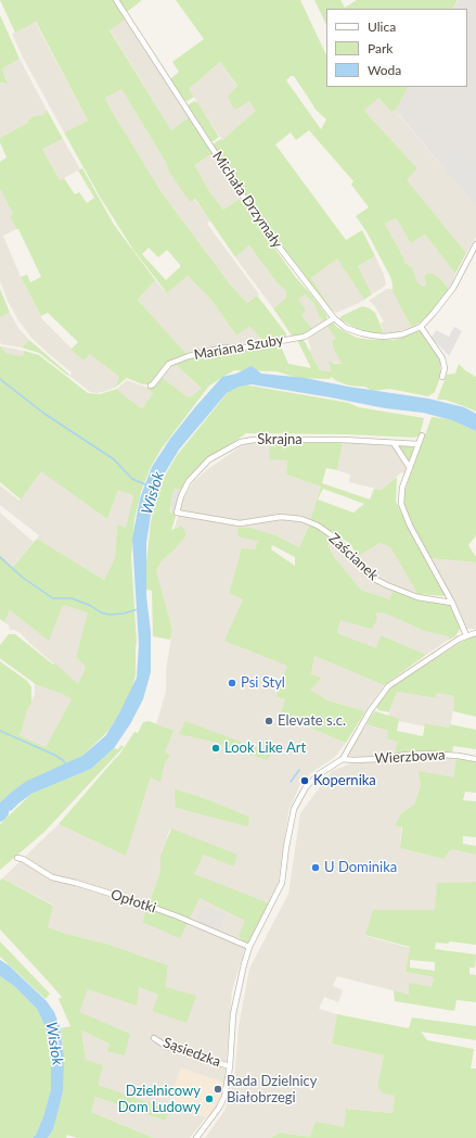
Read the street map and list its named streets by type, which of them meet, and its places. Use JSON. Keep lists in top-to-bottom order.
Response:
{
  "streets": {
    "street": [
      "Michała Drzymały",
      "Mariana Szuby",
      "Skrajna",
      "Zaścianek",
      "Wierzbowa",
      "Opłotki",
      "Sąsiedzka"
    ]
  },
  "crossings": [
    ["Michała Drzymały", "Mariana Szuby"],
    ["Skrajna", "Zaścianek"]
  ],
  "water": ["Wisłok"],
  "places": [
    "Psi Styl",
    "Elevate s.c.",
    "Look Like Art",
    "Kopernika",
    "U Dominika",
    "Rada Dzielnicy Białobrzegi",
    "Dzielnicowy Dom Ludowy"
  ],
  "legend": ["Ulica", "Park", "Woda"]
}
